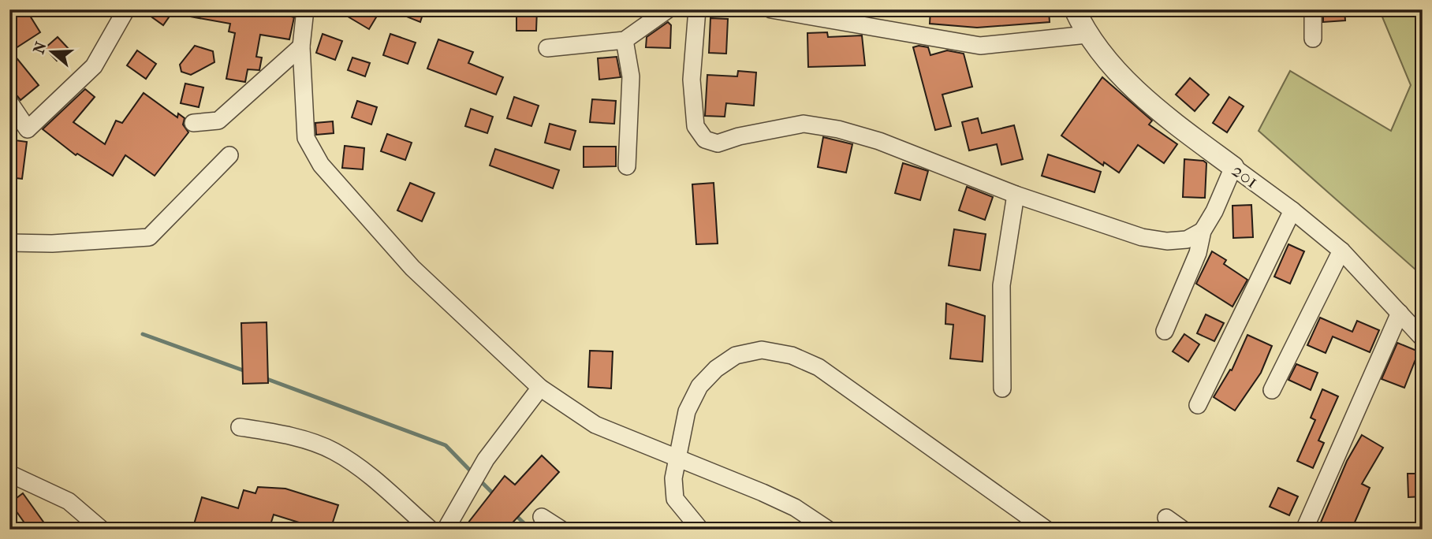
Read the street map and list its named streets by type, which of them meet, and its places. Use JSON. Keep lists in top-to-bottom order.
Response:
{
  "streets": {
    "street": ["201"]
  },
  "north": "left"
}
